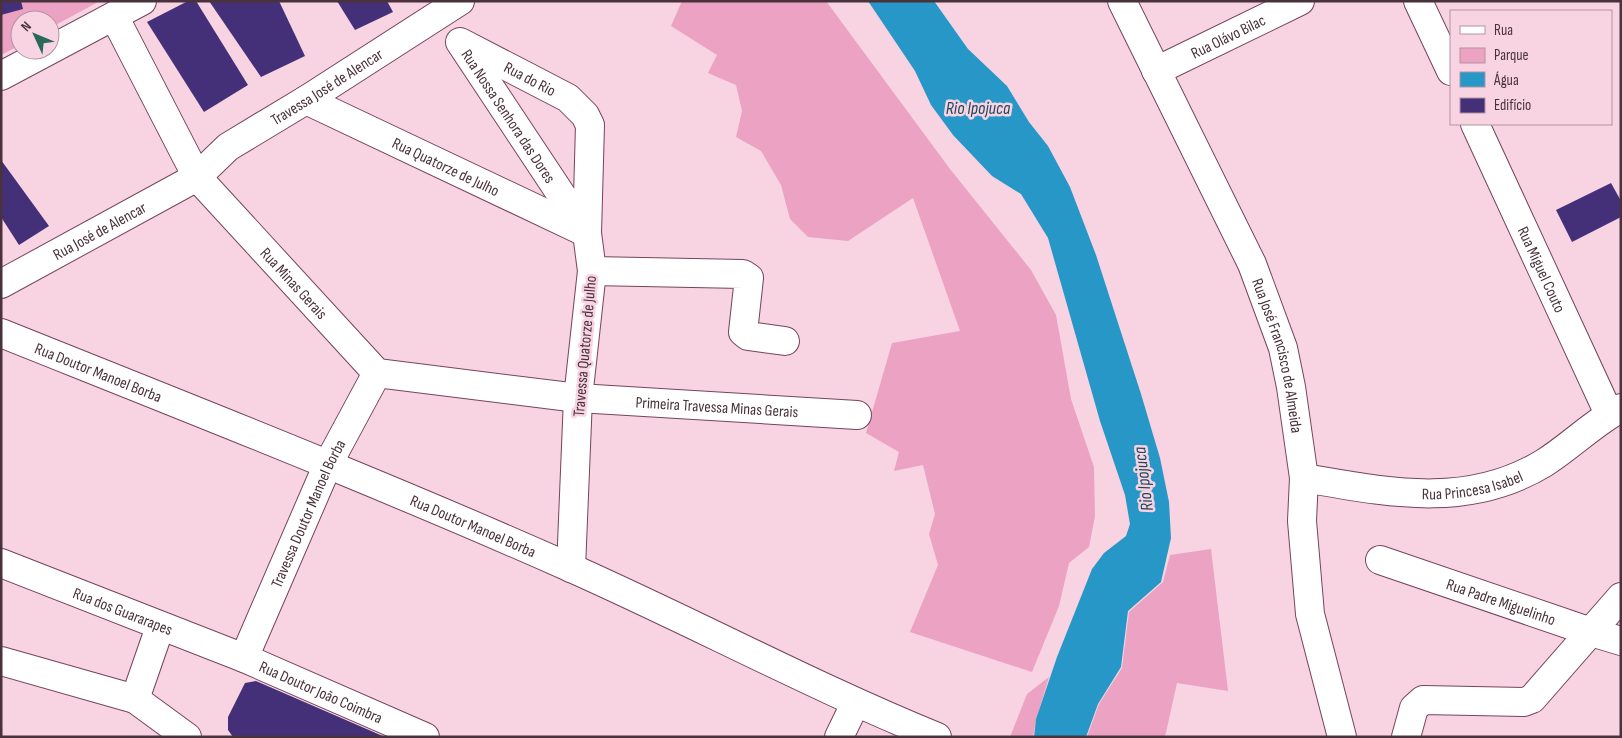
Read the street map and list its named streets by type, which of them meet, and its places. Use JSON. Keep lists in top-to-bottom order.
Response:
{
  "streets": {
    "street": [
      "Rua Olávo Bilac",
      "Rua do Rio",
      "Travessa José de Alencar",
      "Rua Nossa Senhora das Dores",
      "Rua Quatorze de Julho",
      "Rua José de Alencar",
      "Rua Miguel Couto",
      "Rua Minas Gerais",
      "Travessa Quatorze de Julho",
      "Rua José Francisco de Almeida",
      "Rua Doutor Manoel Borba",
      "Primeira Travessa Minas Gerais",
      "Rua Princesa Isabel",
      "Travessa Doutor Manoel Borba",
      "Rua Padre Miguelinho",
      "Rua dos Guararapes",
      "Rua Doutor João Coimbra"
    ]
  },
  "crossings": [
    ["Rua Olávo Bilac", "Rua José Francisco de Almeida"],
    ["Rua do Rio", "Rua Nossa Senhora das Dores"],
    ["Rua do Rio", "Travessa Quatorze de Julho"],
    ["Travessa José de Alencar", "Rua Nossa Senhora das Dores"],
    ["Travessa José de Alencar", "Rua Quatorze de Julho"],
    ["Travessa José de Alencar", "Rua José de Alencar"],
    ["Travessa José de Alencar", "Rua Minas Gerais"],
    ["Rua Nossa Senhora das Dores", "Rua Quatorze de Julho"],
    ["Rua Nossa Senhora das Dores", "Travessa Quatorze de Julho"],
    ["Rua Quatorze de Julho", "Travessa Quatorze de Julho"],
    ["Rua José de Alencar", "Rua Minas Gerais"],
    ["Rua Miguel Couto", "Rua Princesa Isabel"],
    ["Rua Minas Gerais", "Travessa Doutor Manoel Borba"],
    ["Travessa Quatorze de Julho", "Rua Doutor Manoel Borba"],
    ["Travessa Quatorze de Julho", "Primeira Travessa Minas Gerais"],
    ["Rua José Francisco de Almeida", "Rua Princesa Isabel"],
    ["Rua Doutor Manoel Borba", "Travessa Doutor Manoel Borba"],
    ["Travessa Doutor Manoel Borba", "Rua dos Guararapes"],
    ["Travessa Doutor Manoel Borba", "Rua Doutor João Coimbra"],
    ["Rua dos Guararapes", "Rua Doutor João Coimbra"]
  ],
  "water": ["Rio Ipojuca"],
  "legend": [
    "Rua",
    "Parque",
    "Água",
    "Edifício"
  ],
  "north": "top left"
}
